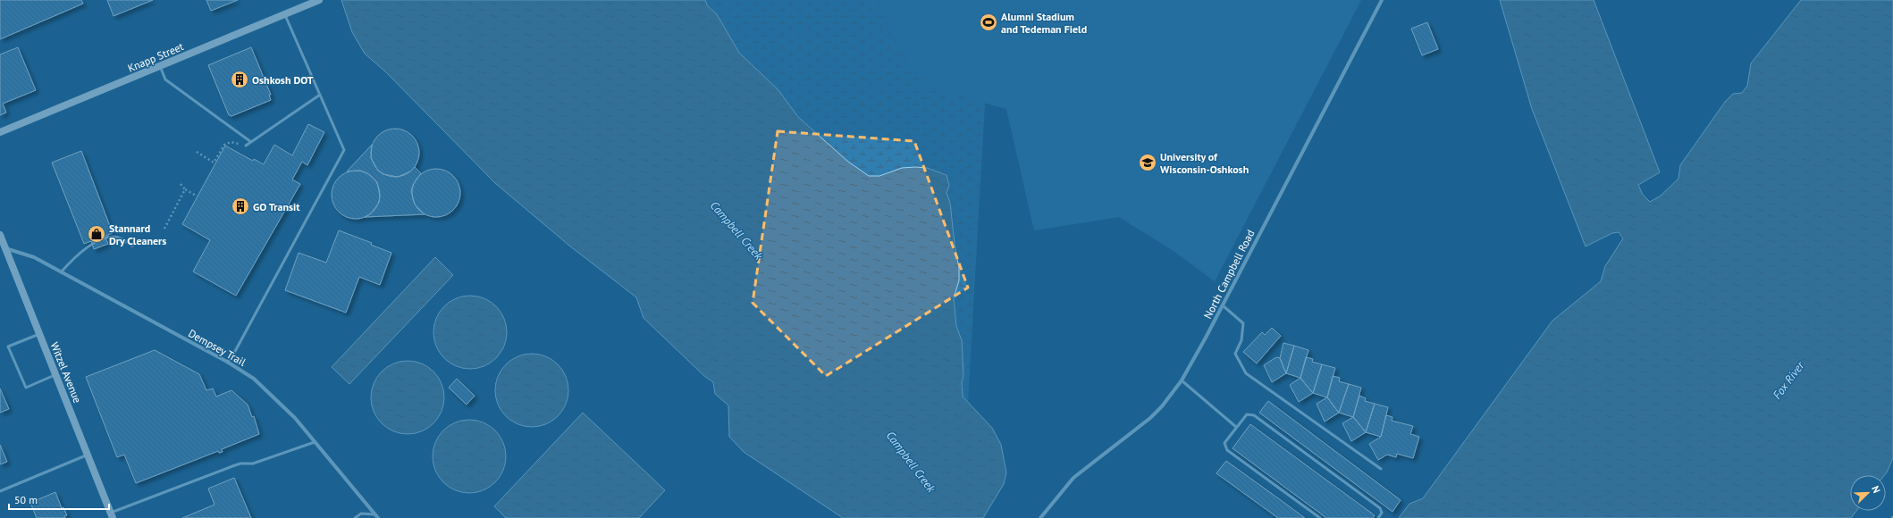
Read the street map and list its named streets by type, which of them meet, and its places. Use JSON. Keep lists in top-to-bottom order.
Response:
{
  "streets": {
    "street": [
      "Knapp Street",
      "North Campbell Road",
      "Dempsey Trail",
      "Witzel Avenue"
    ]
  },
  "crossings": [
    ["Dempsey Trail", "Witzel Avenue"]
  ],
  "water": ["Campbell Creek", "Fox River"],
  "places": {
    "sports": ["Alumni Stadium and Tedeman Field"],
    "building": ["Oshkosh DOT", "GO Transit"],
    "school or university": ["University of Wisconsin-Oshkosh"],
    "shop": ["Stannard Dry Cleaners"]
  },
  "scale_bar": "50 m",
  "north": "top right"
}
